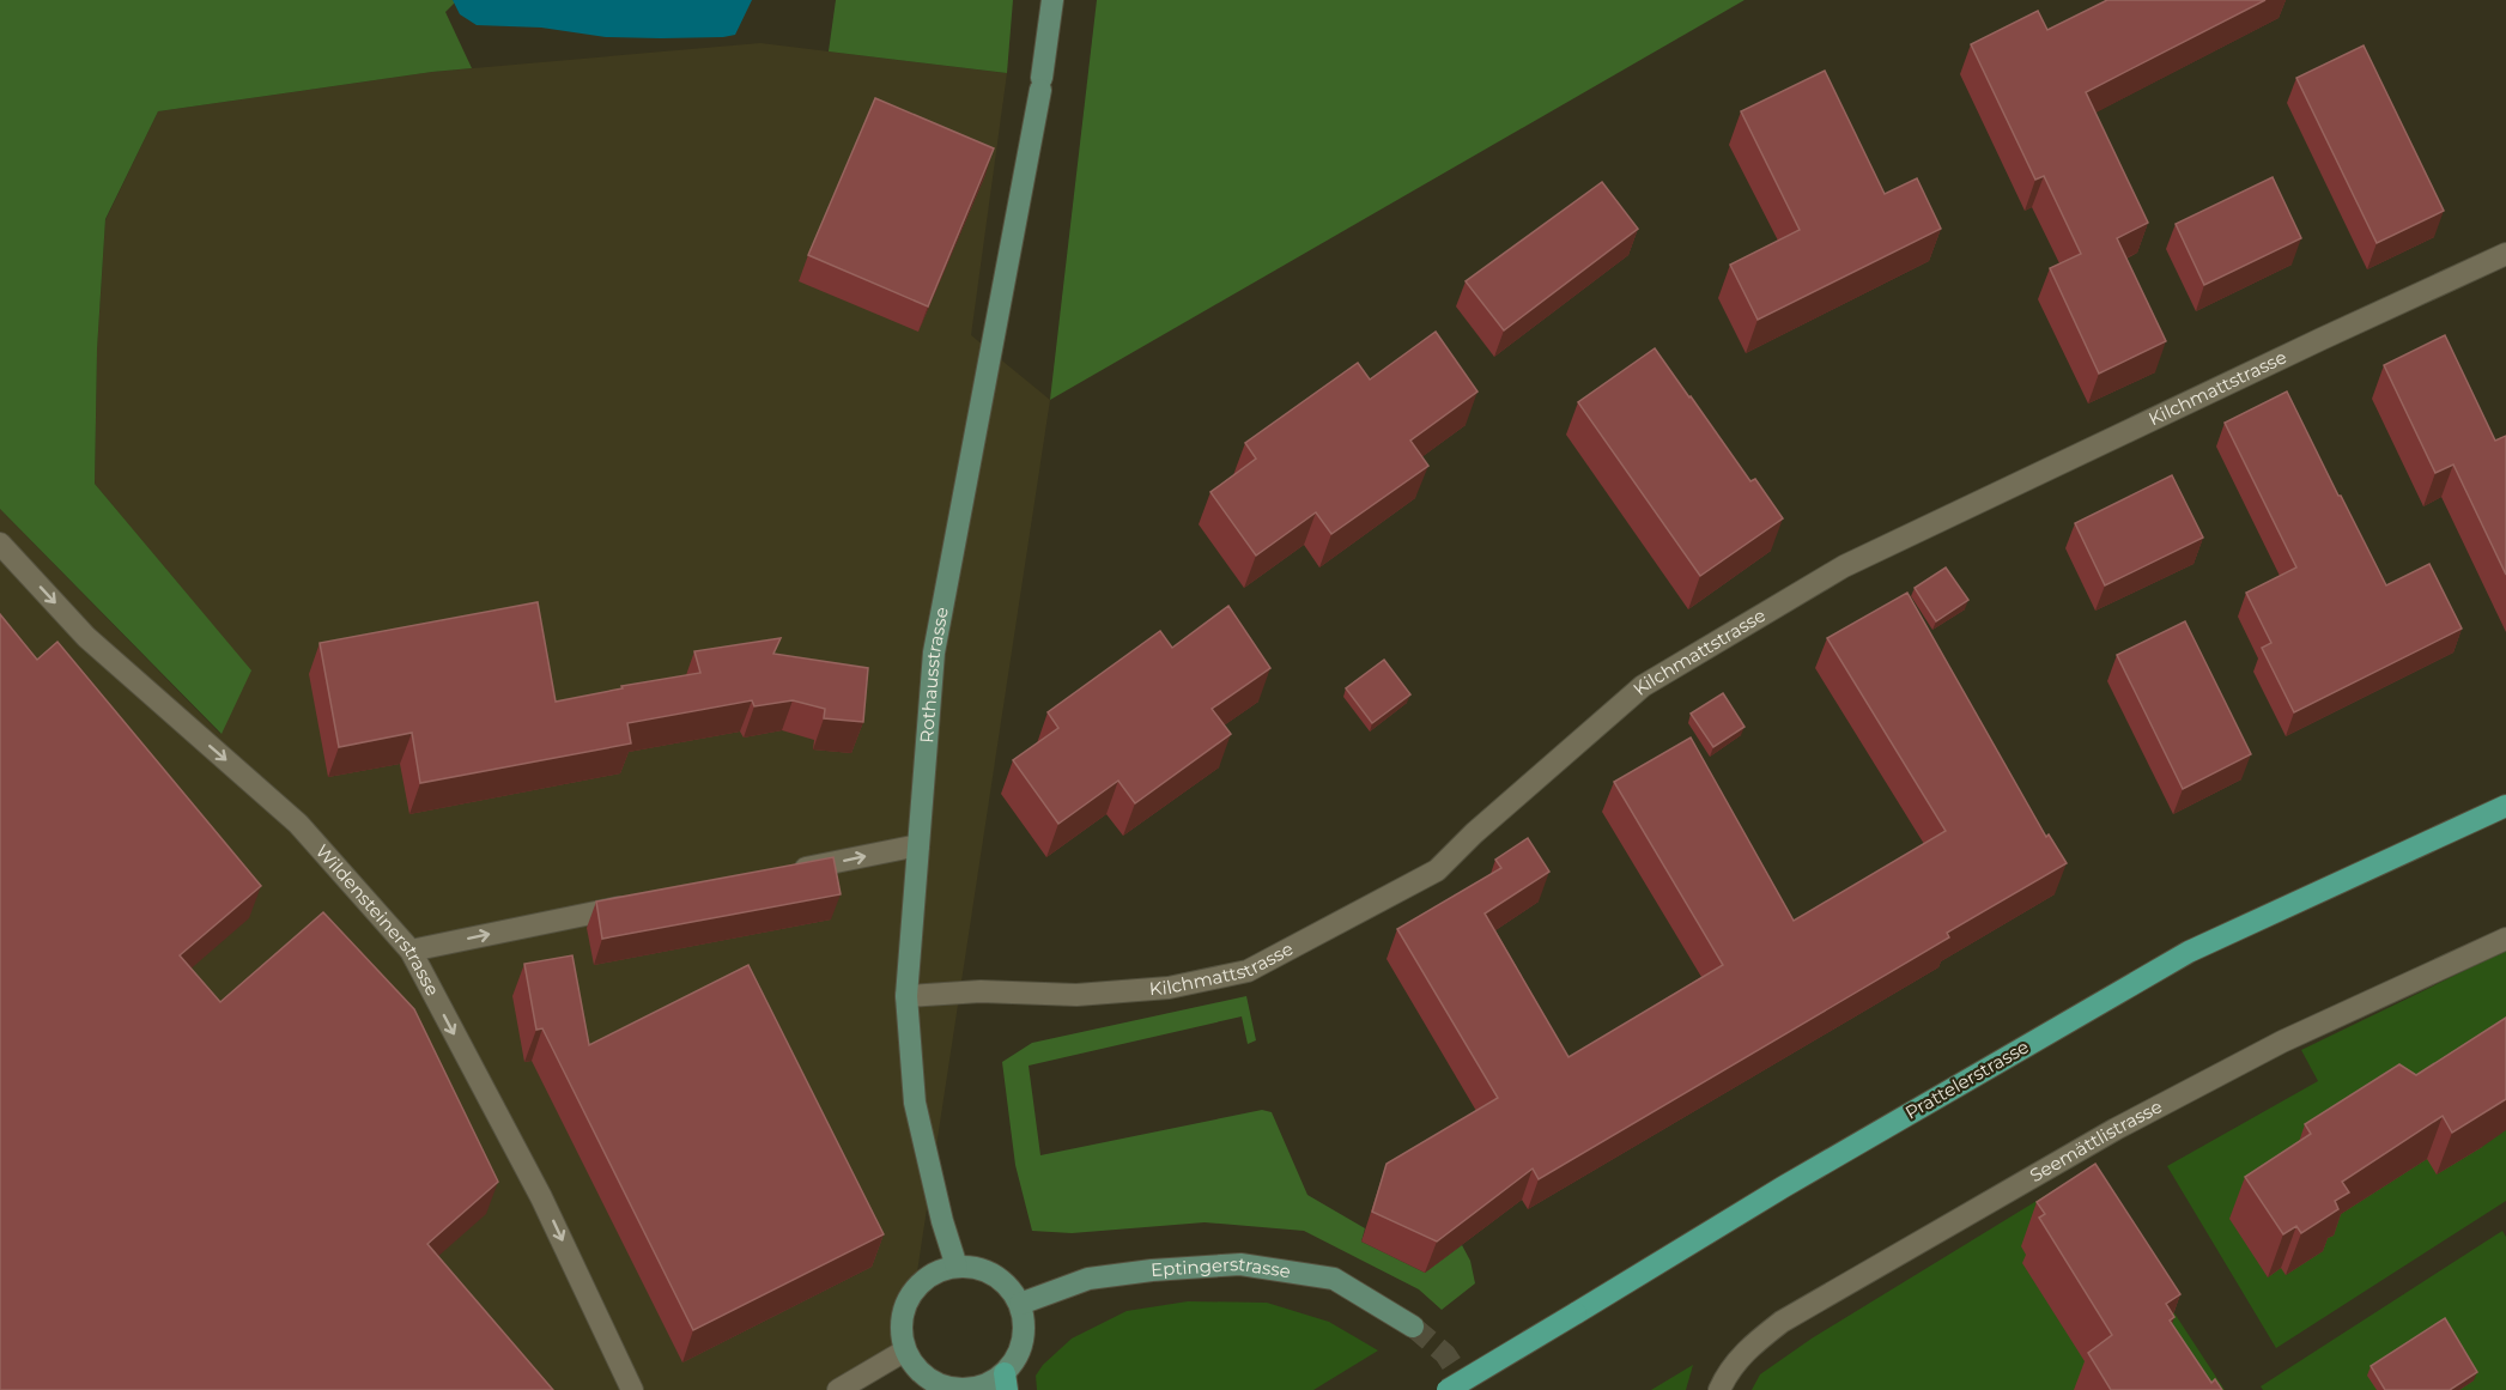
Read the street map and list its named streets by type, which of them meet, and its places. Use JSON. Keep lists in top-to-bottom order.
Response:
{
  "streets": {
    "main road": ["Prattelerstrasse"],
    "street": [
      "Kilchmattstrasse",
      "Rothausstrasse",
      "Wildensteinerstrasse",
      "Seemättlistrasse",
      "Eptingerstrasse"
    ]
  },
  "crossings": [
    ["Kilchmattstrasse", "Rothausstrasse"],
    ["Rothausstrasse", "Eptingerstrasse"]
  ],
  "one_way": ["Wildensteinerstrasse"]
}
